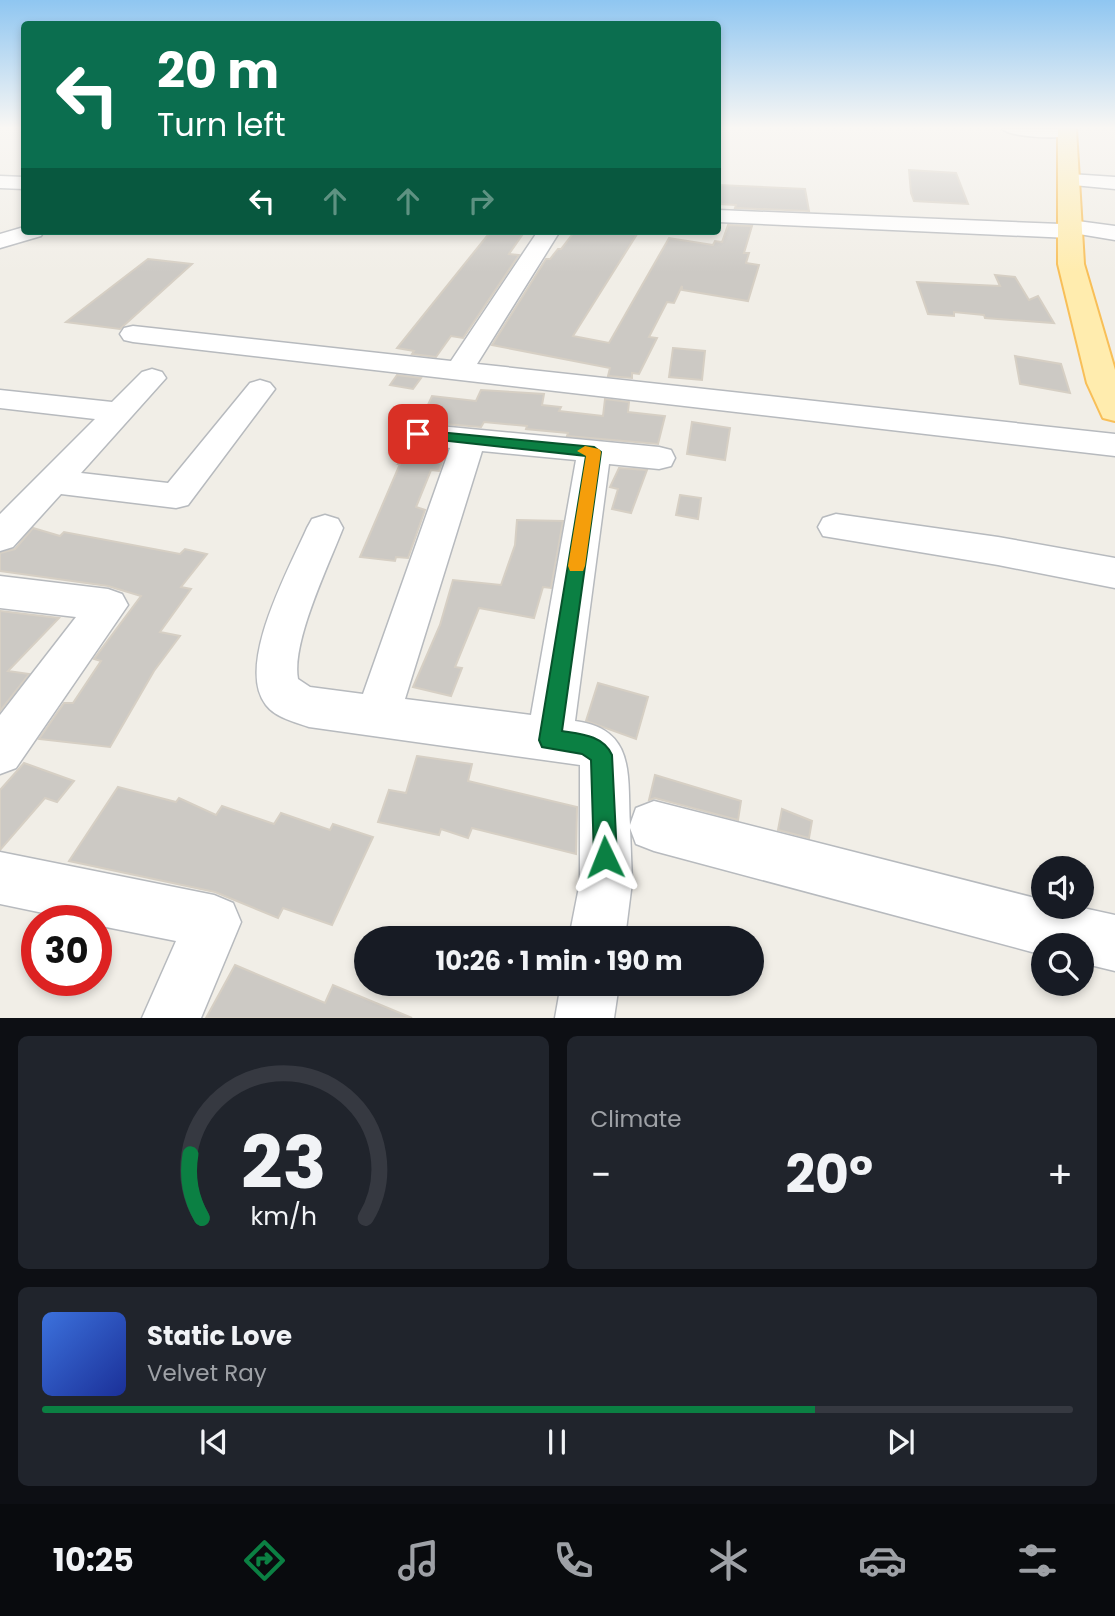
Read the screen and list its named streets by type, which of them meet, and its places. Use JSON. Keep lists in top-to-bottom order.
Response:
{
  "page": {
    "turn": ["20 m", "Turn left"],
    "limit": "30",
    "trip": "10:26 · 1 min · 190 m",
    "tile": "Climate",
    "heat": ["−", "20°", "+"],
    "song": ["Static Love", "Velvet Ray"],
    "tabs": "10:25",
    "gauge": ["23", "km/h"]
  }
}
